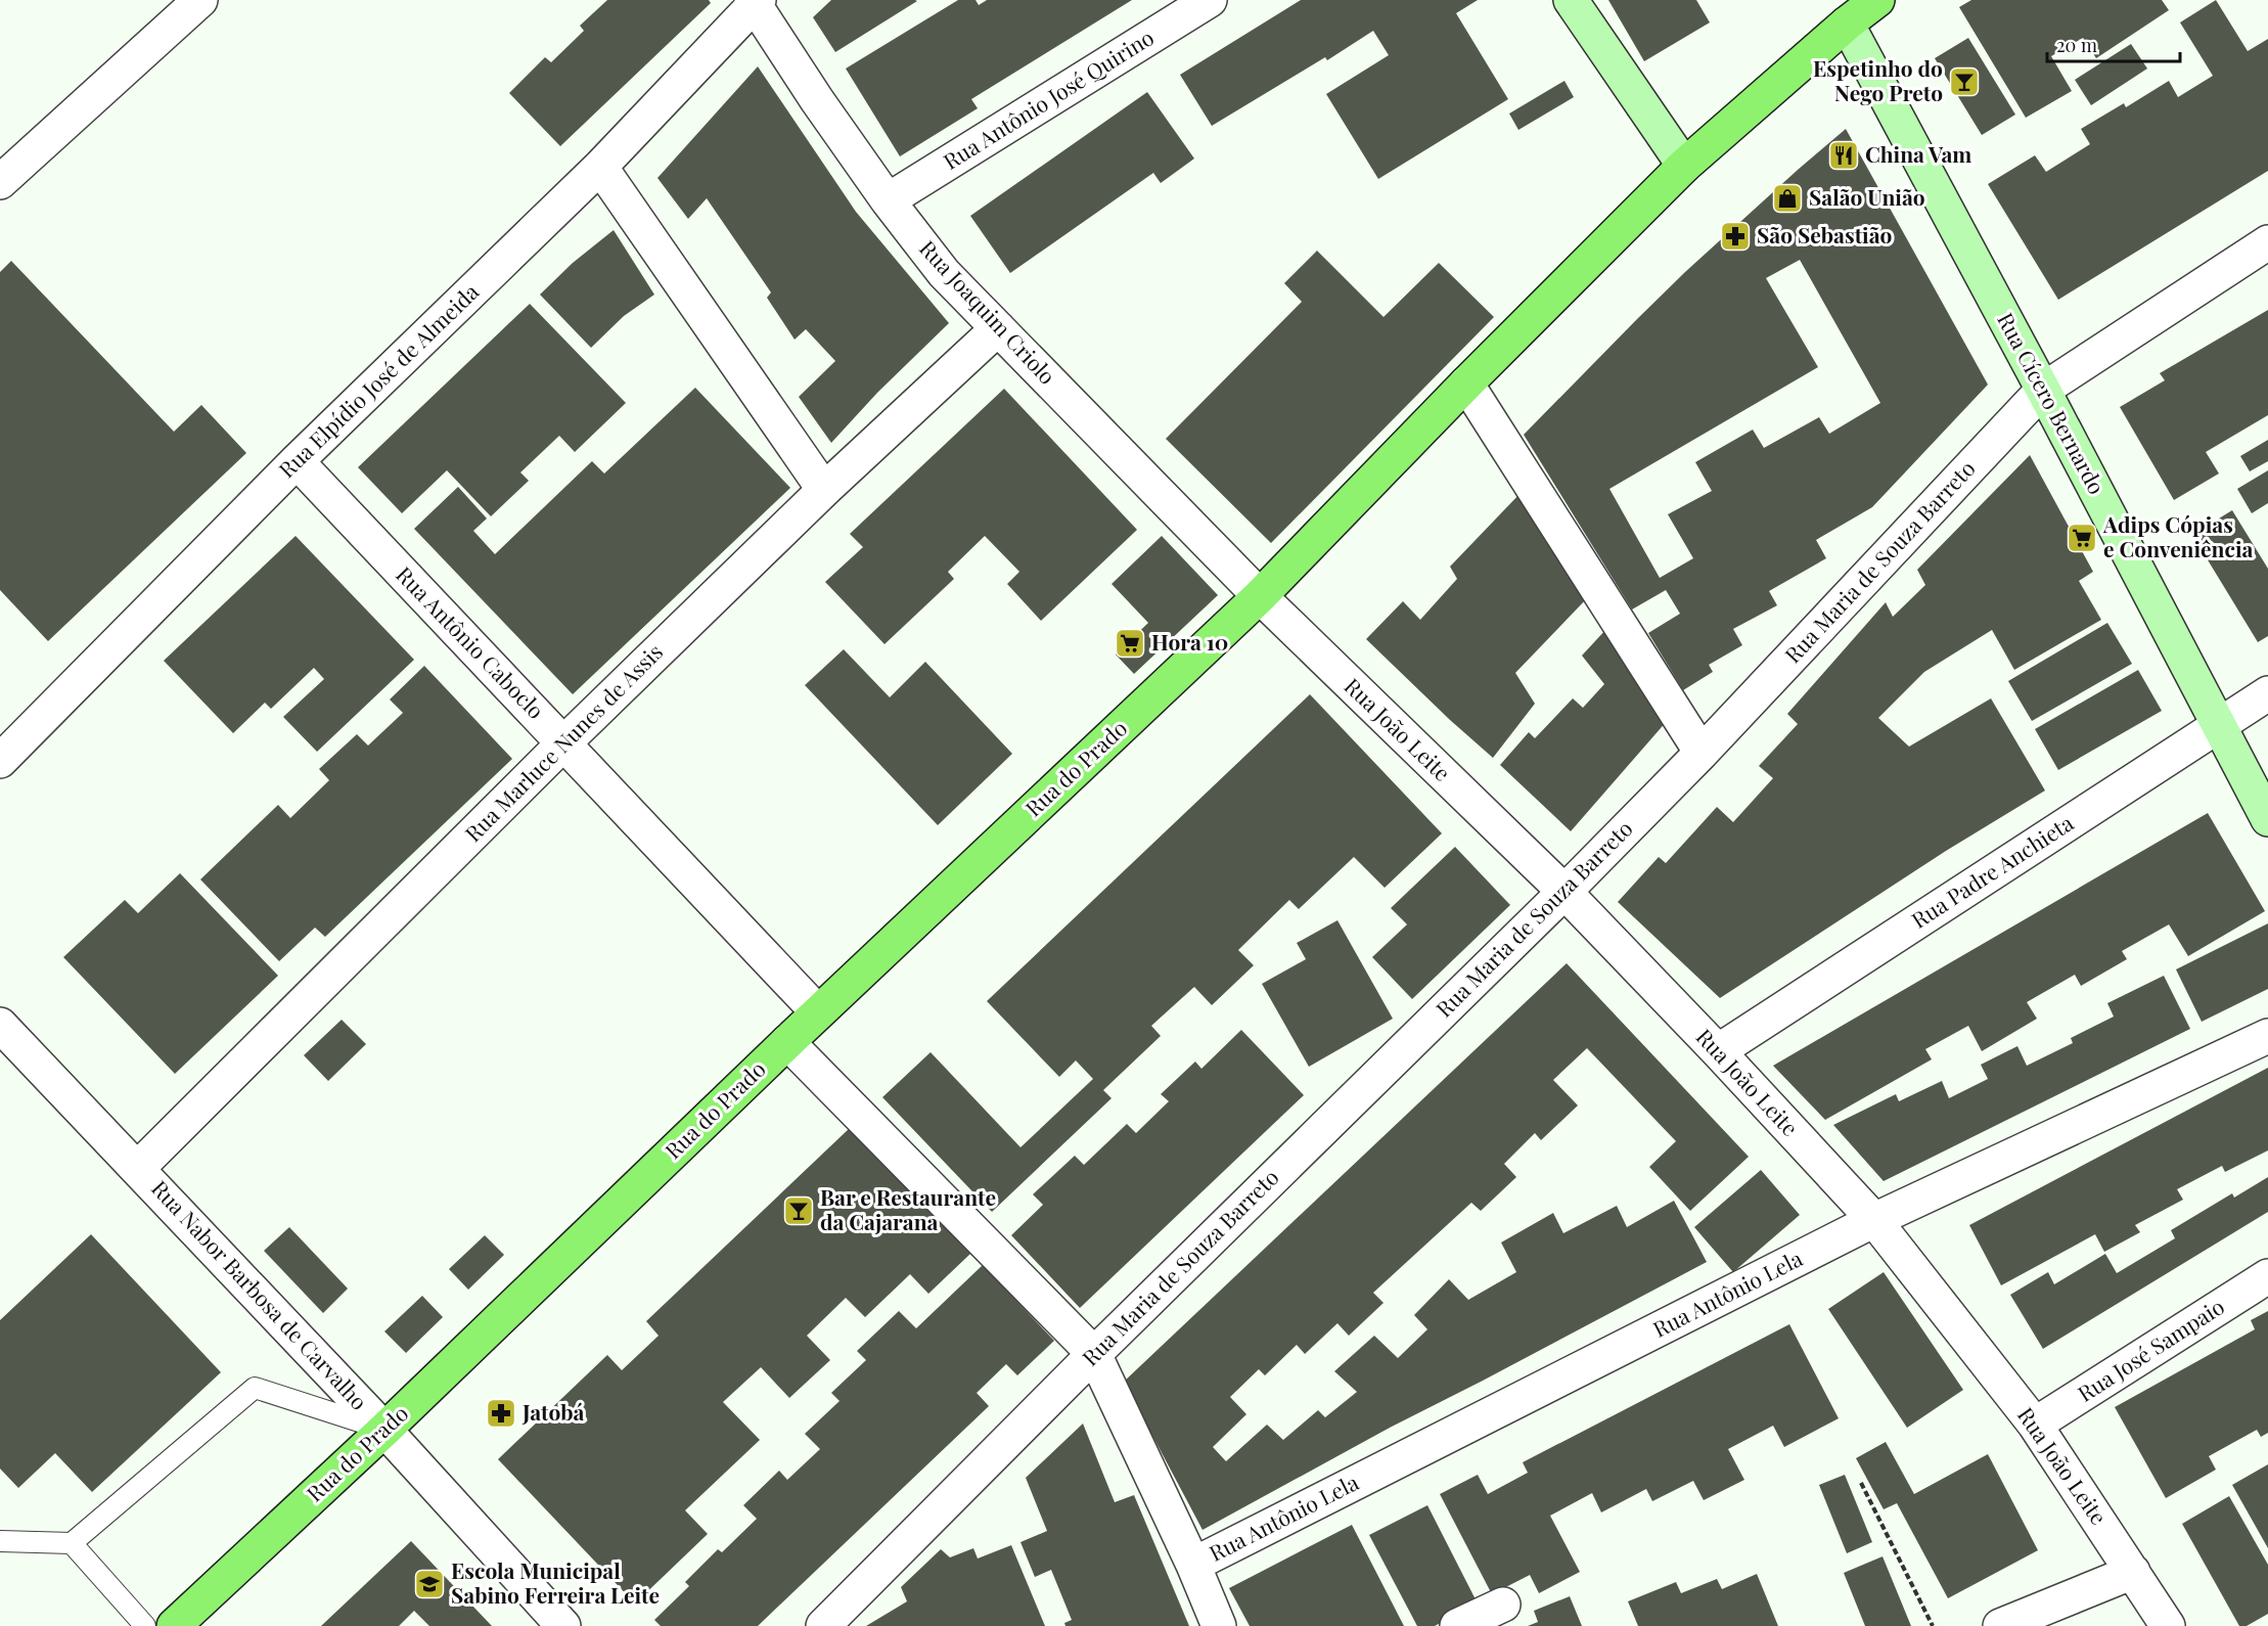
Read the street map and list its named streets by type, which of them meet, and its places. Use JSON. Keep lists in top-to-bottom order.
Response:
{
  "streets": {
    "main road": ["Rua do Prado"],
    "street": [
      "Rua Antônio José Quirino",
      "Rua Joaquim Criolo",
      "Rua Elpídio José de Almeida",
      "Rua Cícero Bernardo",
      "Rua Maria de Souza Barreto",
      "Rua Antônio Caboclo",
      "Rua João Leite",
      "Rua Marluce Nunes de Assis",
      "Rua Padre Anchieta",
      "Rua Antônio Lela",
      "Rua Nabor Barbosa de Carvalho",
      "Rua José Sampaio"
    ]
  },
  "crossings": [
    ["Rua Antônio José Quirino", "Rua Joaquim Criolo"],
    ["Rua Joaquim Criolo", "Rua Elpídio José de Almeida"],
    ["Rua Joaquim Criolo", "Rua João Leite"],
    ["Rua Joaquim Criolo", "Rua Marluce Nunes de Assis"],
    ["Rua Joaquim Criolo", "Rua do Prado"],
    ["Rua Elpídio José de Almeida", "Rua Antônio Caboclo"],
    ["Rua Cícero Bernardo", "Rua Maria de Souza Barreto"],
    ["Rua Cícero Bernardo", "Rua do Prado"],
    ["Rua Cícero Bernardo", "Rua Padre Anchieta"],
    ["Rua Maria de Souza Barreto", "Rua João Leite"],
    ["Rua Antônio Caboclo", "Rua Marluce Nunes de Assis"],
    ["Rua Antônio Caboclo", "Rua do Prado"],
    ["Rua João Leite", "Rua do Prado"],
    ["Rua João Leite", "Rua Padre Anchieta"],
    ["Rua João Leite", "Rua Antônio Lela"],
    ["Rua João Leite", "Rua José Sampaio"],
    ["Rua Marluce Nunes de Assis", "Rua Nabor Barbosa de Carvalho"],
    ["Rua do Prado", "Rua Nabor Barbosa de Carvalho"]
  ],
  "places": {
    "bar": ["Espetinho do Nego Preto", "Bar e Restaurante da Cajarana"],
    "restaurant": ["China Vam"],
    "shop": ["Salão União"],
    "pharmacy": ["São Sebastião", "Jatobá"],
    "supermarket": ["Adips Cópias e Conveniência", "Hora 10"],
    "school or university": ["Escola Municipal Sabino Ferreira Leite"]
  },
  "scale_bar": "20 m"
}
